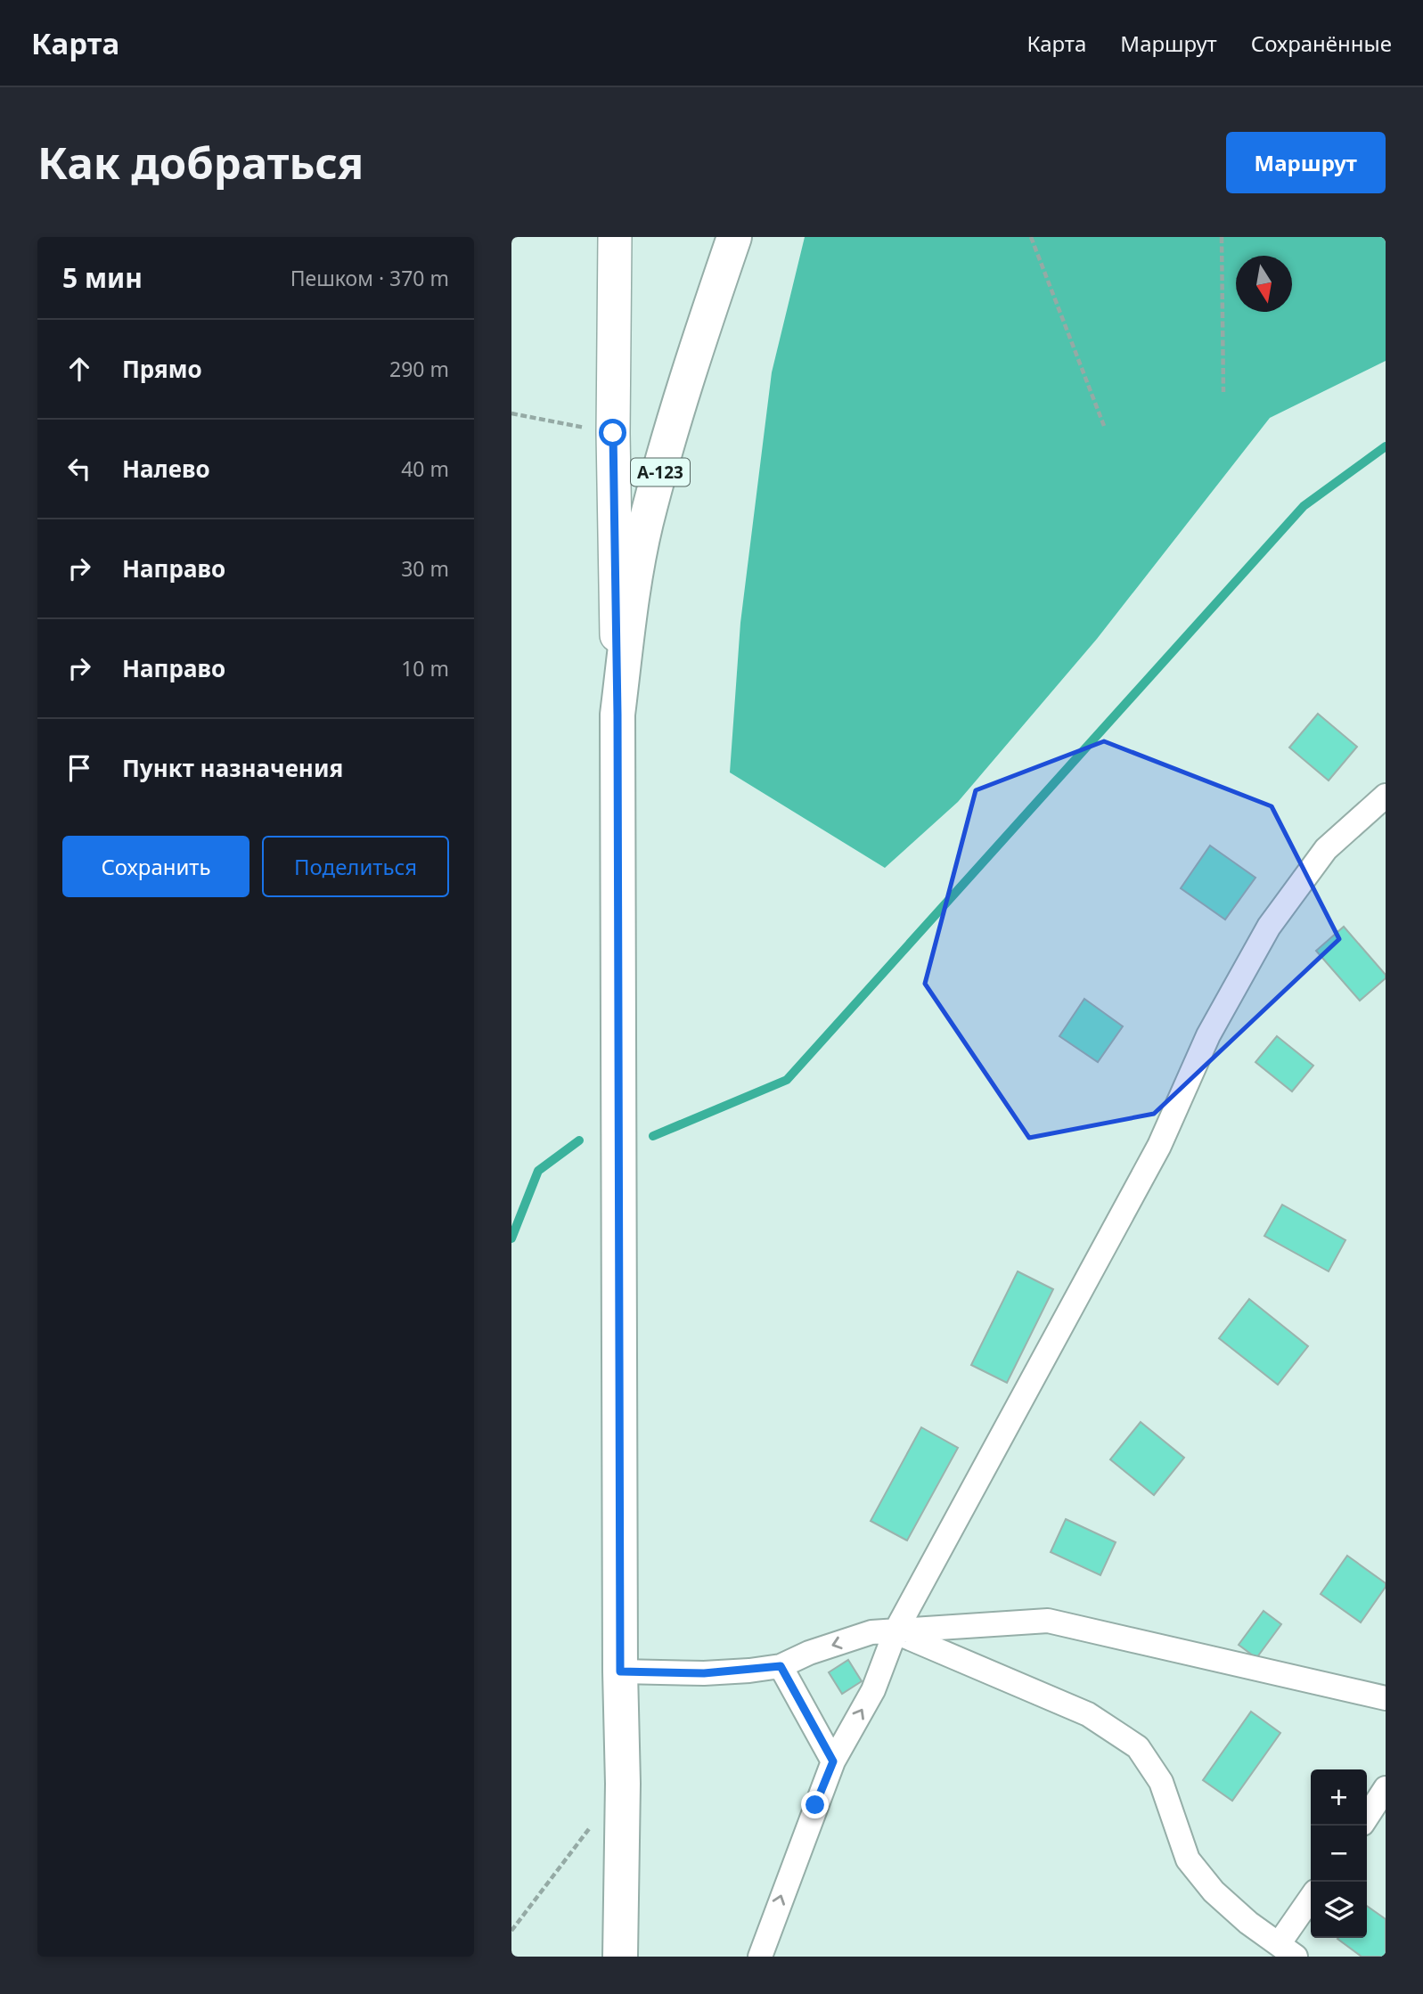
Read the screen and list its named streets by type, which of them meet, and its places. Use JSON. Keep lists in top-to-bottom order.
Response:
{
  "streets": {
    "main road": ["А-123"]
  },
  "north": "bottom",
  "page": {
    "header": "Карта",
    "nav": ["Карта", "Маршрут", "Сохранённые"],
    "buttons": [
      "Маршрут",
      ["Сохранить", "Поделиться"]
    ],
    "title": "Как добраться",
    "heading": ["5 мин", "Пешком · 370 m"],
    "list": [
      ["Прямо", "290 m"],
      ["Налево", "40 m"],
      ["Направо", "30 m"],
      ["Направо", "10 m"],
      "Пункт назначения"
    ],
    "map_buttons": ["+", "−"]
  }
}
